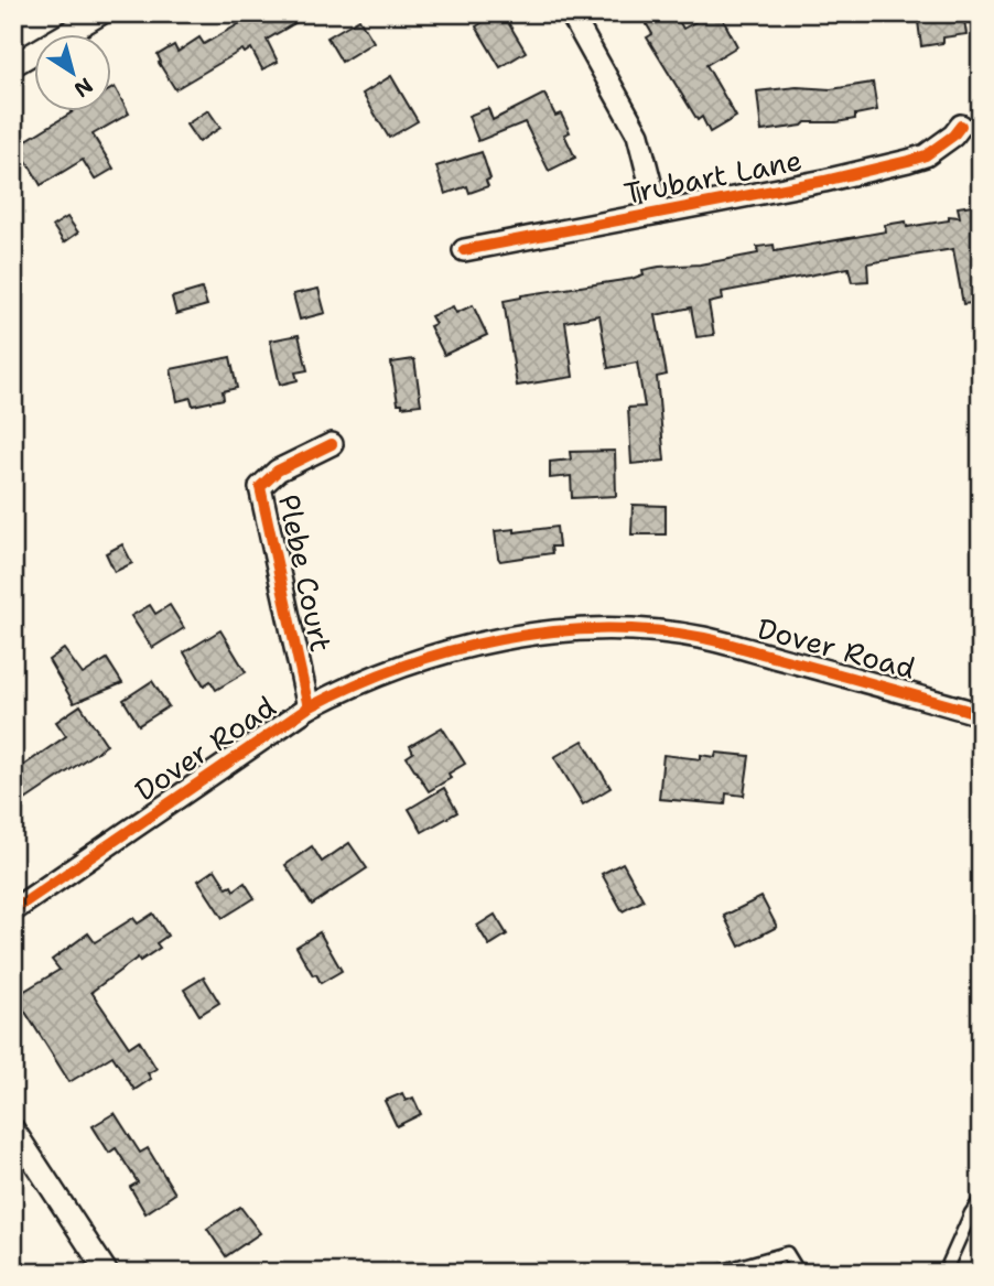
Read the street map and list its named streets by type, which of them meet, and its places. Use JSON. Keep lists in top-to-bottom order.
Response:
{
  "streets": {
    "street": ["Trubart Lane", "Plebe Court", "Dover Road"]
  },
  "crossings": [
    ["Plebe Court", "Dover Road"]
  ],
  "north": "bottom right"
}
